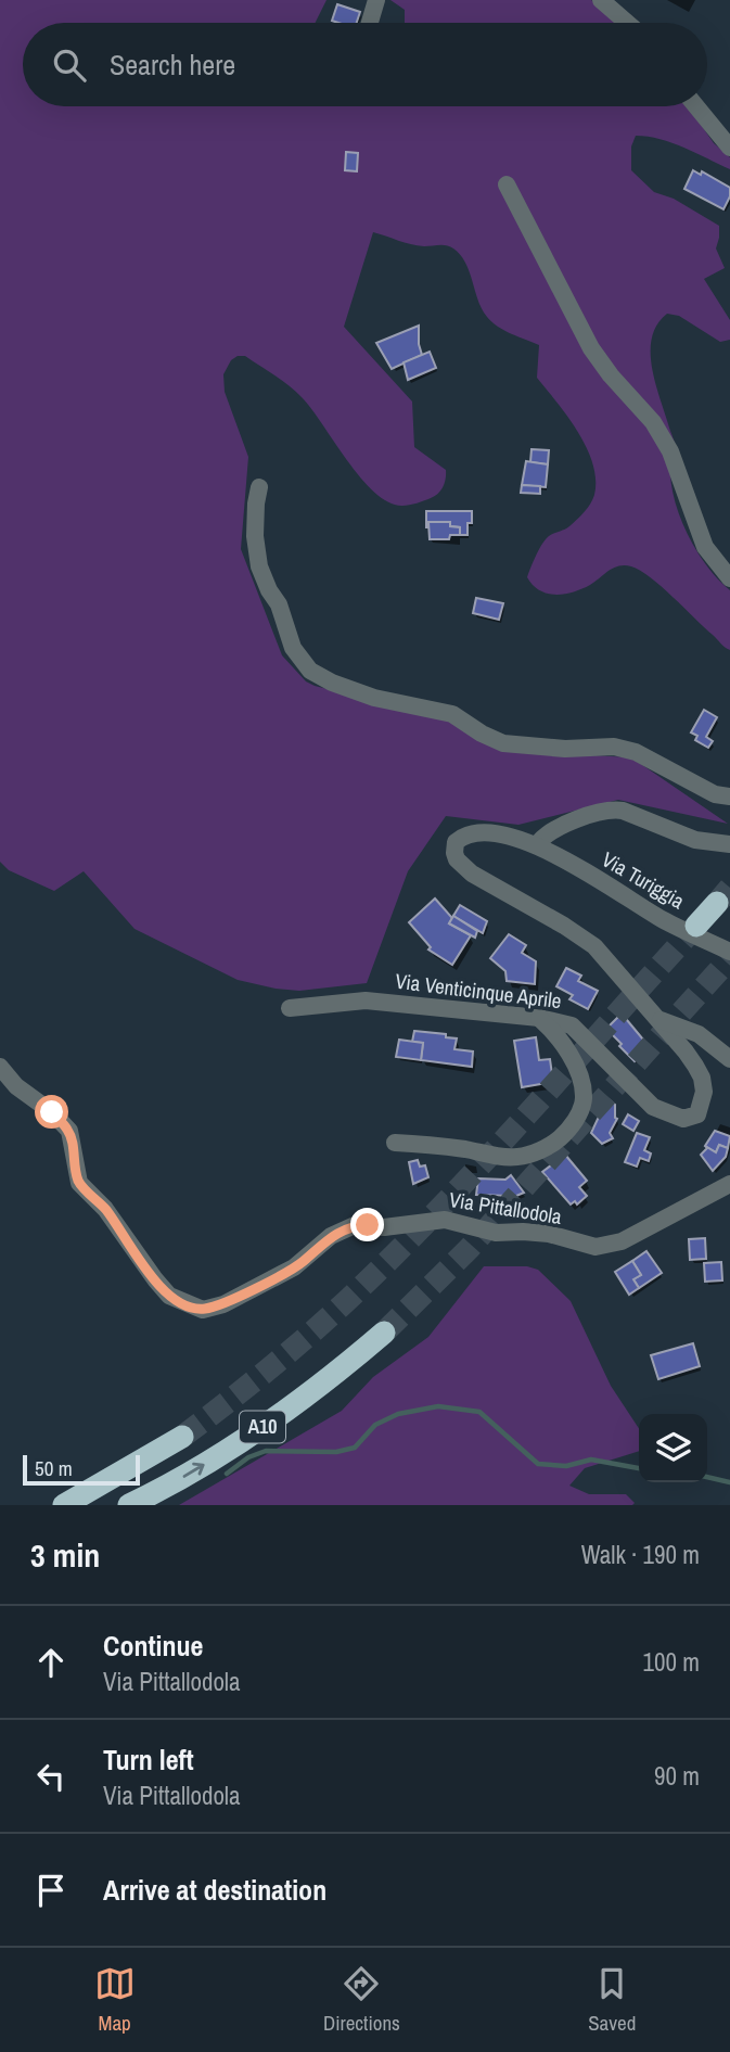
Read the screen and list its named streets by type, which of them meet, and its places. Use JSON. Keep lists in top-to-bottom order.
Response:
{
  "streets": {
    "highway": ["A10"],
    "street": ["Via Turiggia", "Via Venticinque Aprile", "Via Pittallodola"]
  },
  "crossings": [
    ["Via Turiggia", "Via Venticinque Aprile"]
  ],
  "scale_bar": "50 m",
  "page": {
    "search": "Search here",
    "scale": "50 m",
    "heading": ["3 min", "Walk · 190 m"],
    "list": [
      ["Continue", "Via Pittallodola", "100 m"],
      ["Turn left", "Via Pittallodola", "90 m"],
      "Arrive at destination"
    ],
    "nav": ["Map", "Directions", "Saved"]
  }
}
